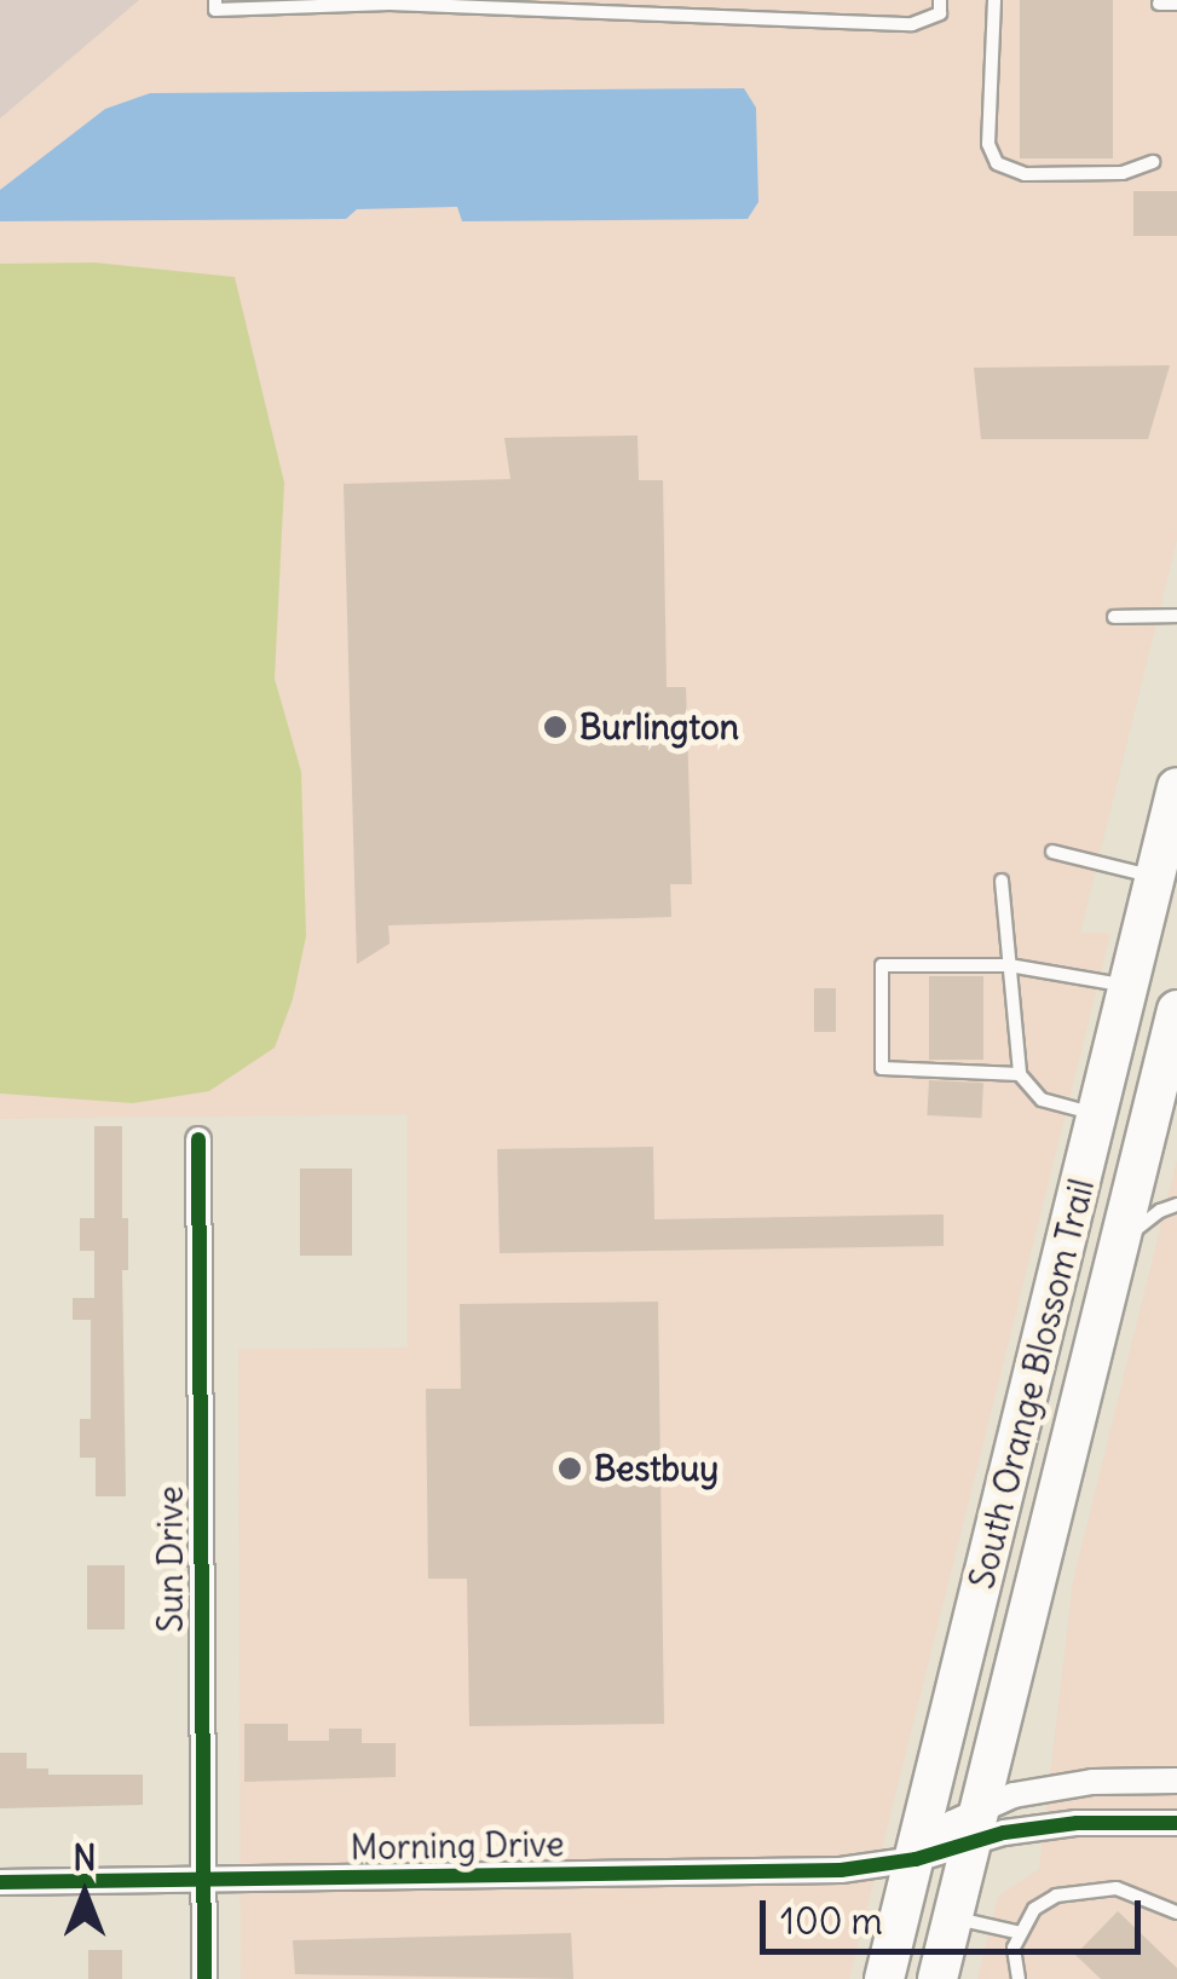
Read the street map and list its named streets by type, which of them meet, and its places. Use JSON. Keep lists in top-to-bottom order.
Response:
{
  "streets": {
    "main road": ["South Orange Blossom Trail"],
    "street": ["Sun Drive", "Morning Drive"]
  },
  "crossings": [
    ["South Orange Blossom Trail", "Morning Drive"],
    ["Sun Drive", "Morning Drive"]
  ],
  "places": ["Burlington", "Bestbuy"],
  "scale_bar": "100 m",
  "north": "top"
}
